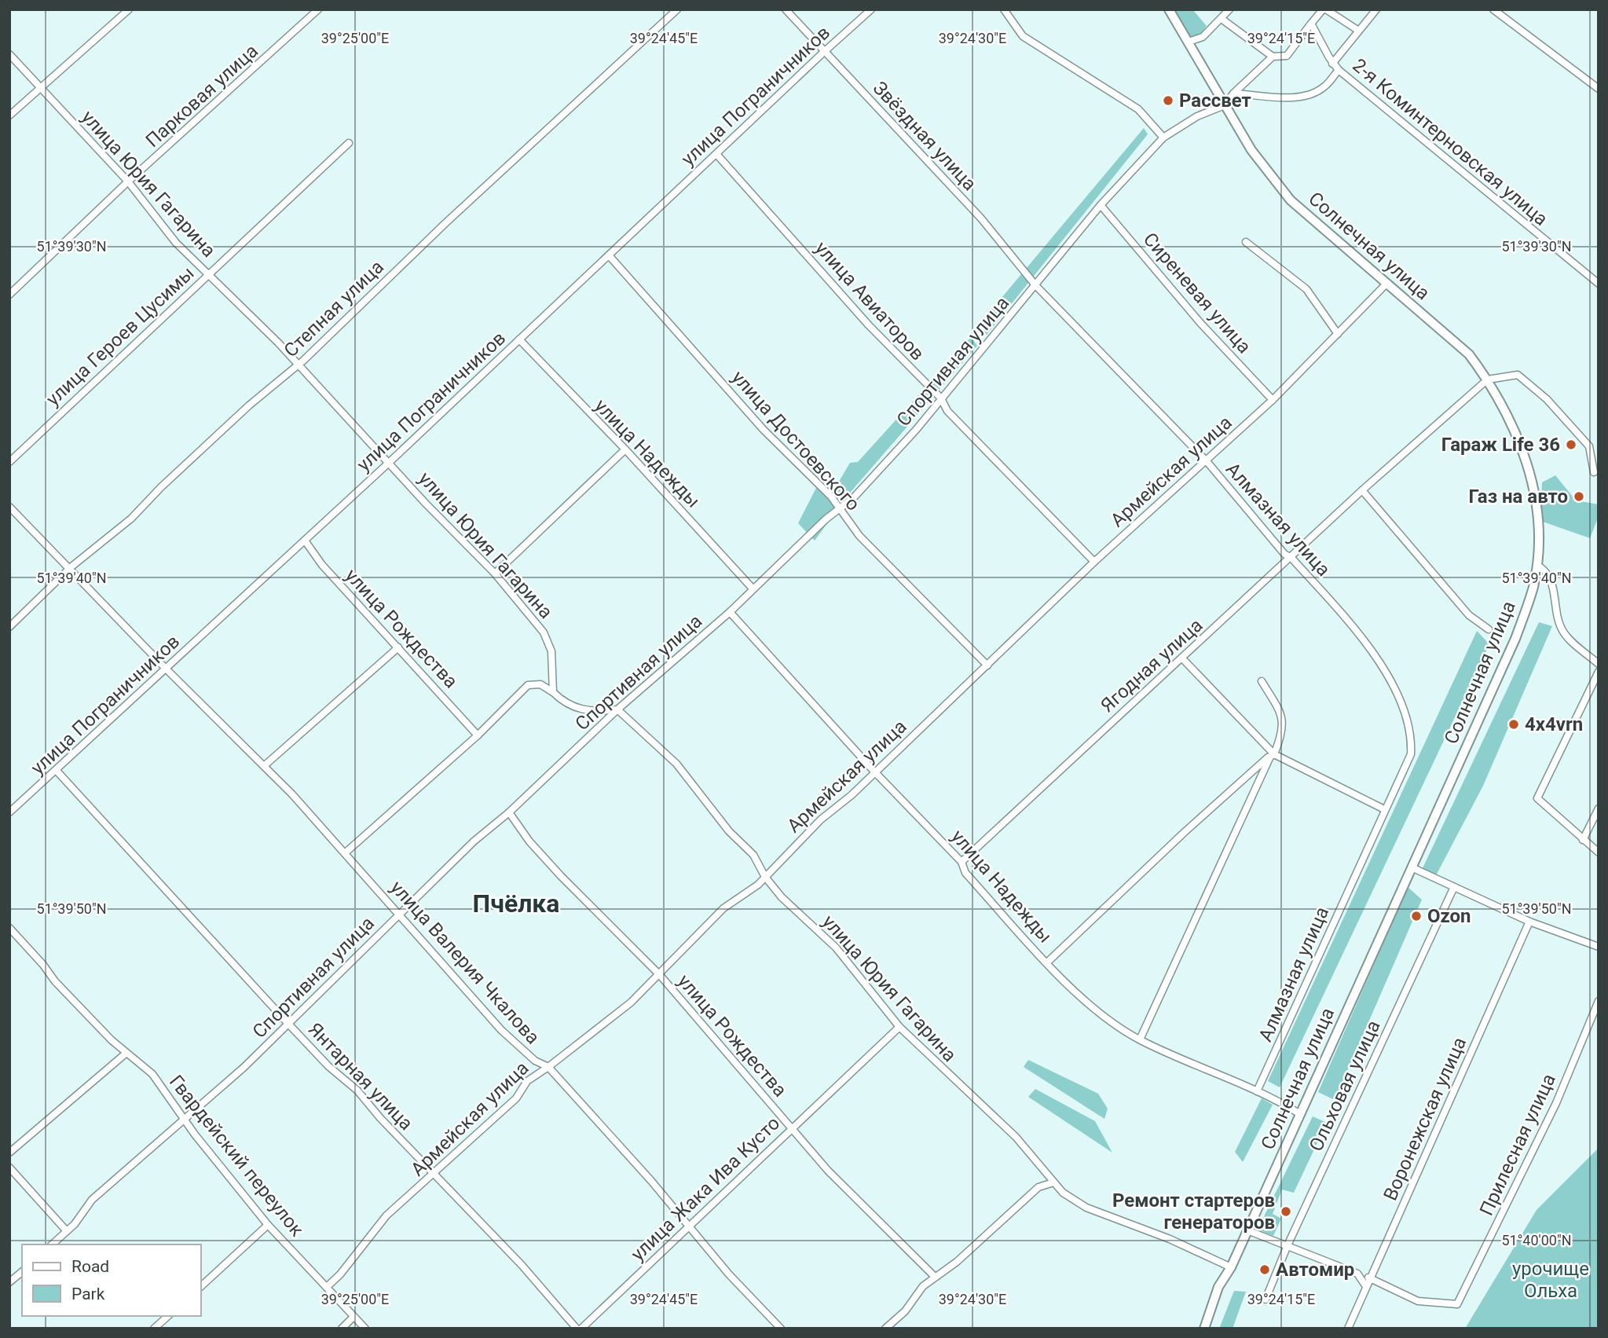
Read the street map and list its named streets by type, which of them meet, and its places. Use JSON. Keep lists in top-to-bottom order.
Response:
{
  "streets": {
    "street": [
      "Парковая улица",
      "улица Пограничников",
      "Звёздная улица",
      "2-я Коминтерновская улица",
      "улица Юрия Гагарина",
      "Солнечная улица",
      "Сиреневая улица",
      "улица Авиаторов",
      "Степная улица",
      "улица Героев Цусимы",
      "Спортивная улица",
      "улица Достоевского",
      "улица Надежды",
      "Армейская улица",
      "Алмазная улица",
      "улица Рождества",
      "Ягодная улица",
      "улица Валерия Чкалова",
      "Янтарная улица",
      "Ольховая улица",
      "Воронежская улица",
      "Прилесная улица",
      "Гвардейский переулок",
      "улица Жака Ива Кусто"
    ]
  },
  "crossings": [
    ["Парковая улица", "улица Юрия Гагарина"],
    ["улица Пограничников", "Звёздная улица"],
    ["улица Пограничников", "улица Юрия Гагарина"],
    ["улица Пограничников", "улица Авиаторов"],
    ["улица Пограничников", "улица Достоевского"],
    ["улица Пограничников", "улица Надежды"],
    ["улица Пограничников", "улица Рождества"],
    ["улица Пограничников", "улица Валерия Чкалова"],
    ["улица Пограничников", "Янтарная улица"],
    ["Звёздная улица", "Спортивная улица"],
    ["Звёздная улица", "Алмазная улица"],
    ["улица Юрия Гагарина", "Солнечная улица"],
    ["улица Юрия Гагарина", "Степная улица"],
    ["улица Юрия Гагарина", "улица Героев Цусимы"],
    ["улица Юрия Гагарина", "Спортивная улица"],
    ["улица Юрия Гагарина", "Армейская улица"],
    ["улица Юрия Гагарина", "улица Жака Ива Кусто"],
    ["Солнечная улица", "Спортивная улица"],
    ["Солнечная улица", "улица Надежды"],
    ["Солнечная улица", "Армейская улица"],
    ["Солнечная улица", "Ягодная улица"],
    ["Сиреневая улица", "Спортивная улица"],
    ["Сиреневая улица", "Армейская улица"],
    ["улица Авиаторов", "Спортивная улица"],
    ["улица Авиаторов", "Армейская улица"],
    ["Степная улица", "улица Валерия Чкалова"],
    ["Спортивная улица", "улица Достоевского"],
    ["Спортивная улица", "улица Надежды"],
    ["Спортивная улица", "Алмазная улица"],
    ["Спортивная улица", "улица Рождества"],
    ["Спортивная улица", "улица Валерия Чкалова"],
    ["Спортивная улица", "Янтарная улица"],
    ["Спортивная улица", "Гвардейский переулок"],
    ["улица Достоевского", "Армейская улица"],
    ["улица Надежды", "Армейская улица"],
    ["улица Надежды", "Алмазная улица"],
    ["улица Надежды", "Ягодная улица"],
    ["Армейская улица", "Алмазная улица"],
    ["Армейская улица", "улица Рождества"],
    ["Армейская улица", "улица Валерия Чкалова"],
    ["Армейская улица", "Янтарная улица"],
    ["Армейская улица", "Гвардейский переулок"],
    ["Алмазная улица", "Ягодная улица"],
    ["улица Рождества", "улица Жака Ива Кусто"],
    ["улица Валерия Чкалова", "улица Жака Ива Кусто"],
    ["Воронежская улица", "Прилесная улица"]
  ],
  "districts": ["Пчёлка"],
  "parks": ["урочище Ольха"],
  "places": [
    "Рассвет",
    "Гараж Life 36",
    "Газ на авто",
    "4x4vrn",
    "Ozon",
    "Ремонт стартеров генераторов",
    "Автомир"
  ],
  "legend": ["Road", "Park"],
  "coordinates": [
    "39°25'00\"E",
    "39°24'45\"E",
    "39°24'30\"E",
    "39°24'15\"E",
    "51°39'30\"N",
    "51°39'40\"N",
    "51°39'50\"N",
    "51°40'00\"N"
  ]
}
